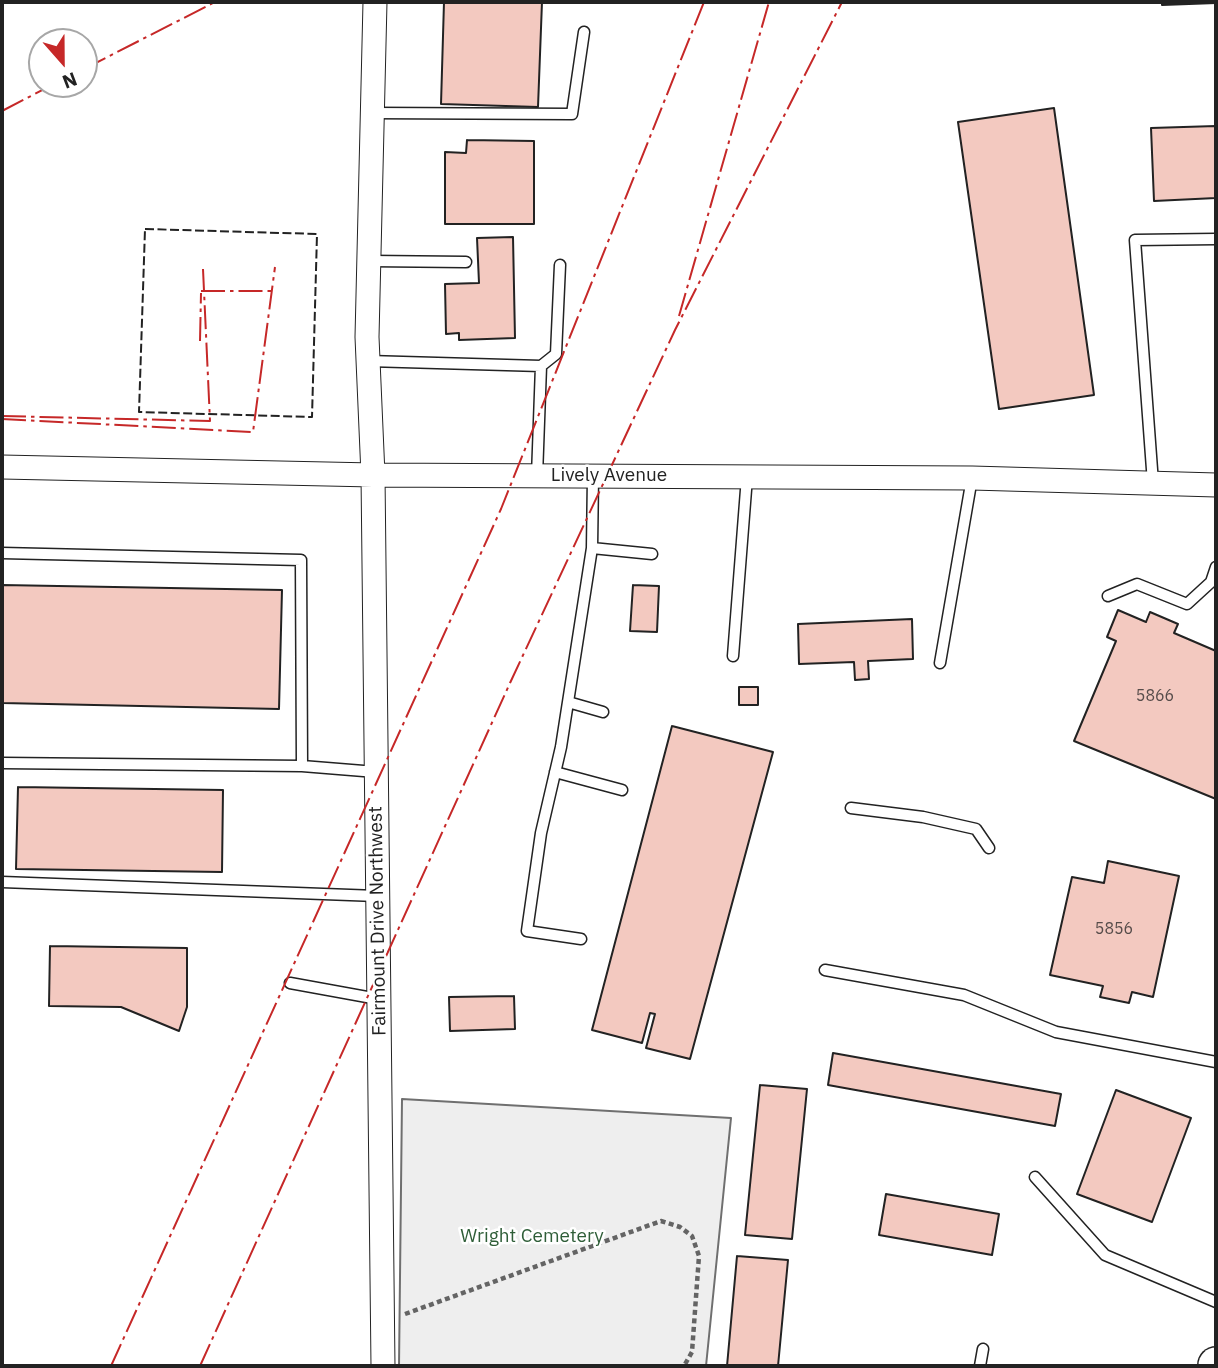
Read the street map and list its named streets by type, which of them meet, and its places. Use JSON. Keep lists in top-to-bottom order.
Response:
{
  "streets": {
    "street": ["Lively Avenue", "Fairmount Drive Northwest"]
  },
  "crossings": [
    ["Lively Avenue", "Fairmount Drive Northwest"]
  ],
  "parks": ["Wright Cemetery"],
  "house_numbers": ["5866", "5856"],
  "north": "bottom"
}
